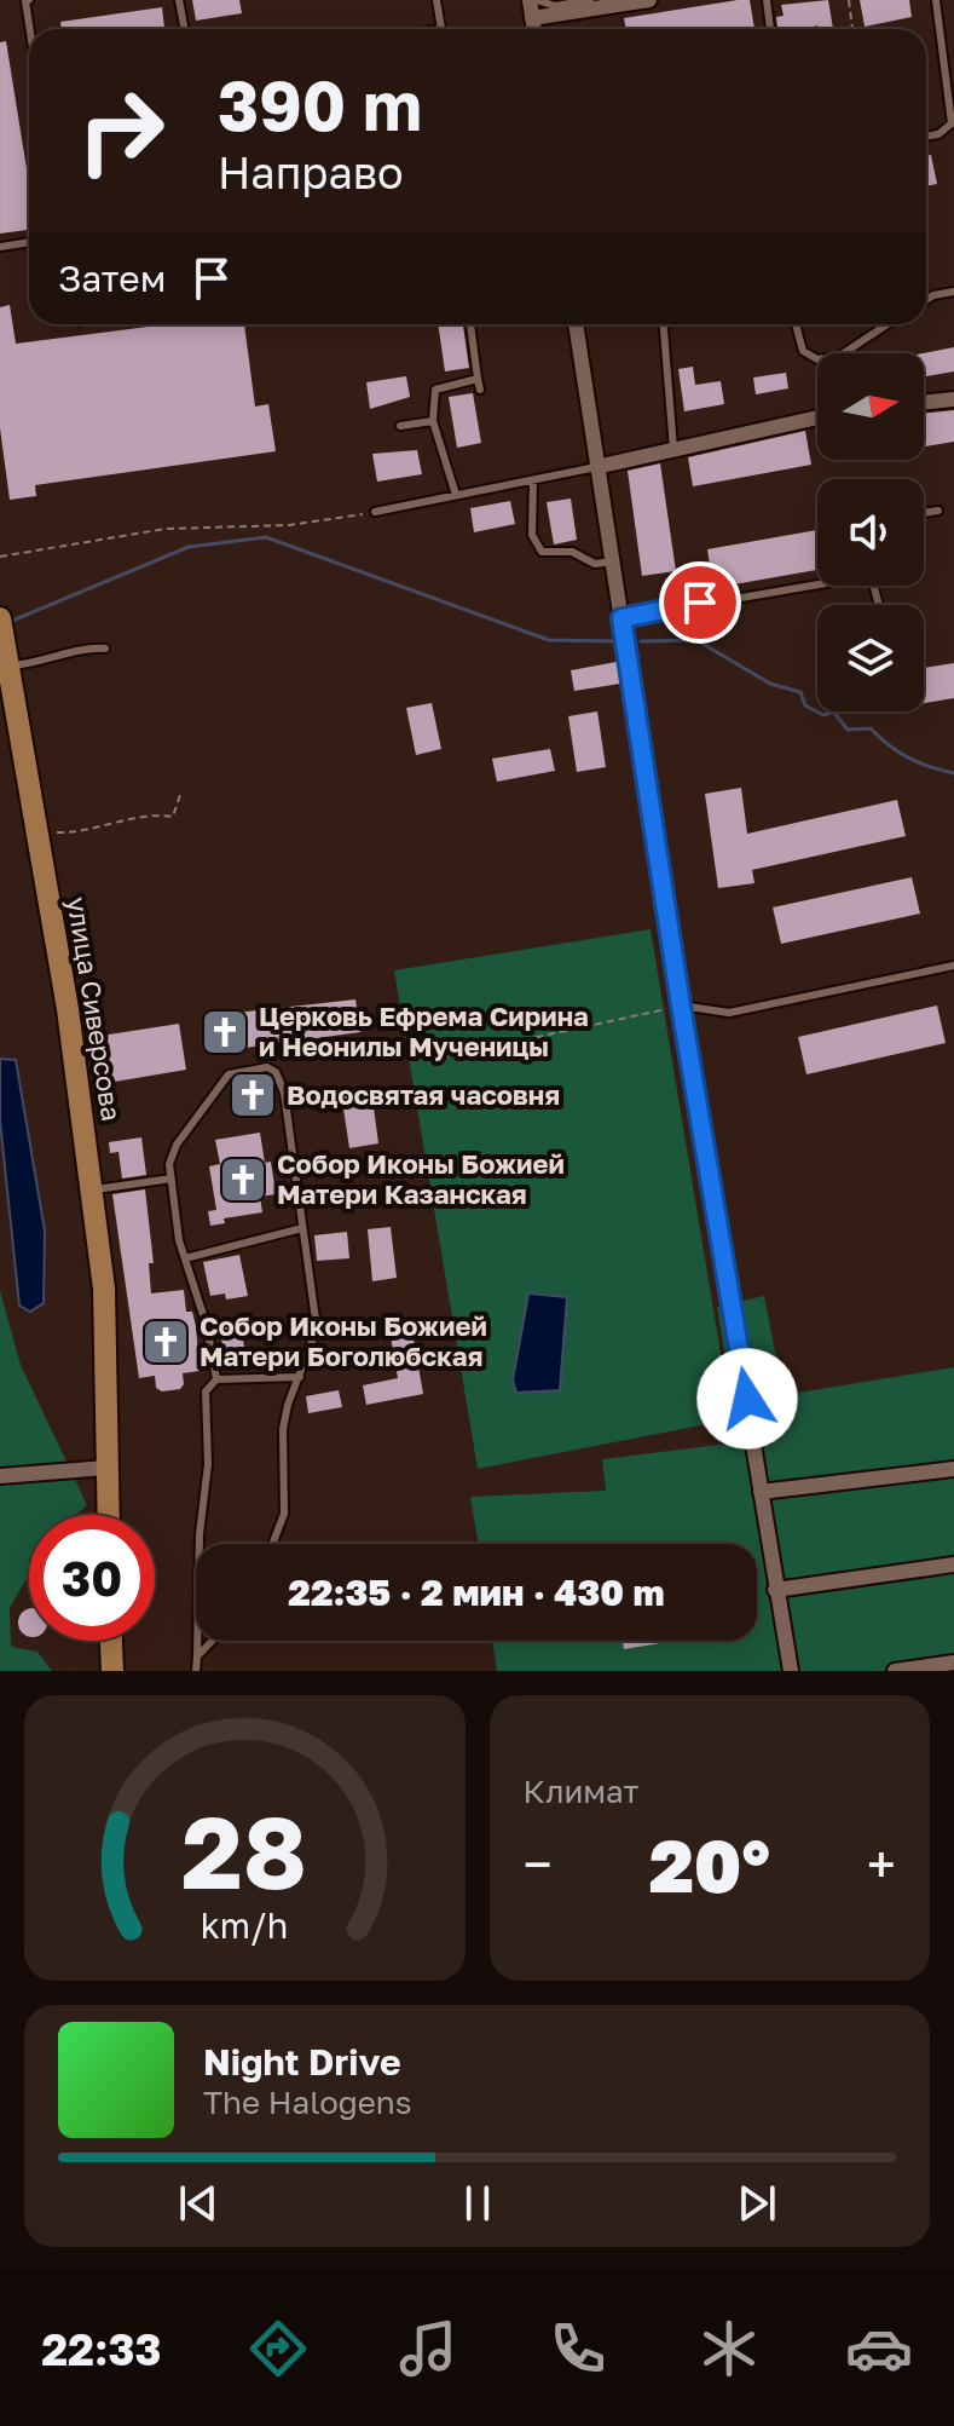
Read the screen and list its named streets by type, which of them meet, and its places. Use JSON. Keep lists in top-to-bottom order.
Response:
{
  "streets": {
    "street": ["улица Сиверсова"]
  },
  "places": {
    "church": [
      "Церковь Ефрема Сирина и Неонилы Мученицы",
      "Водосвятая часовня",
      "Собор Иконы Божией Матери Казанская",
      "Собор Иконы Божией Матери Боголюбская"
    ]
  },
  "north": "right",
  "page": {
    "turn": ["390 m", "Направо"],
    "then": "Затем",
    "limit": "30",
    "trip": "22:35 · 2 мин · 430 m",
    "tile": "Климат",
    "heat": ["−", "20°", "+"],
    "song": ["Night Drive", "The Halogens"],
    "tabs": "22:33",
    "gauge": ["28", "km/h"]
  }
}
